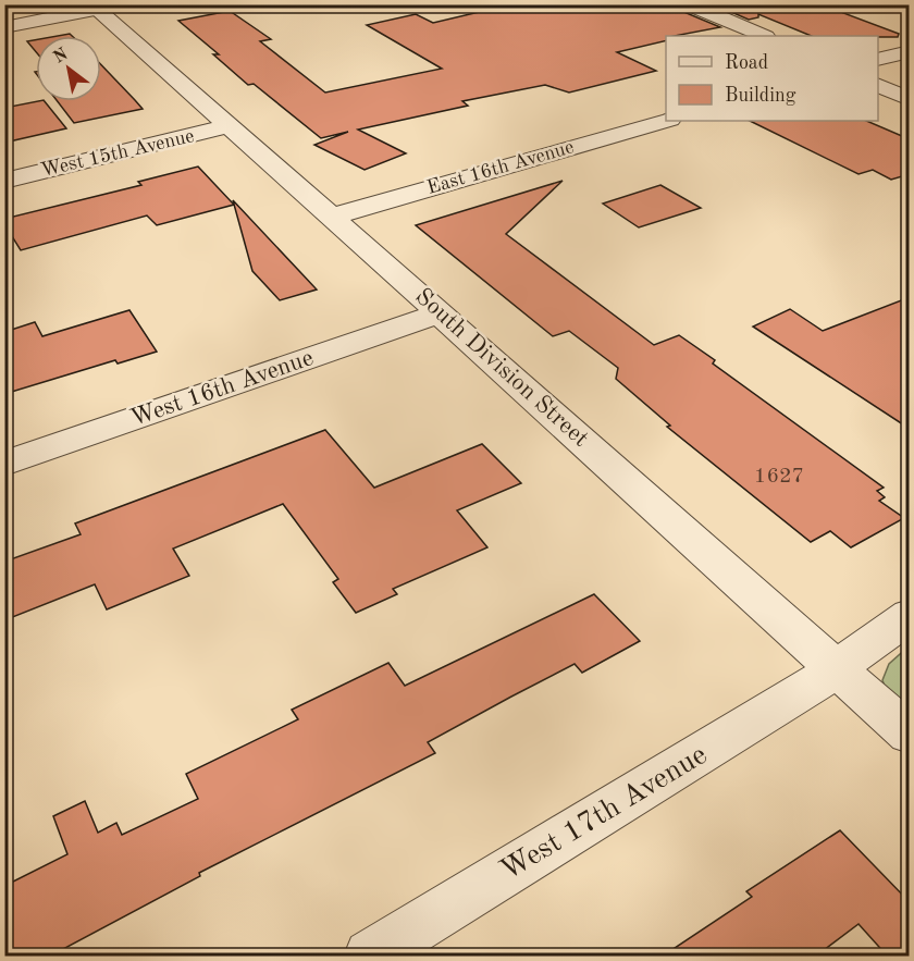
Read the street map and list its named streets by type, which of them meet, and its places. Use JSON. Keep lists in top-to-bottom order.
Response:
{
  "streets": {
    "street": [
      "West 15th Avenue",
      "East 16th Avenue",
      "South Division Street",
      "West 16th Avenue",
      "West 17th Avenue"
    ]
  },
  "crossings": [
    ["West 15th Avenue", "South Division Street"],
    ["East 16th Avenue", "South Division Street"],
    ["South Division Street", "West 16th Avenue"],
    ["South Division Street", "West 17th Avenue"]
  ],
  "house_numbers": ["1627"],
  "legend": ["Road", "Building"],
  "north": "top left"
}
